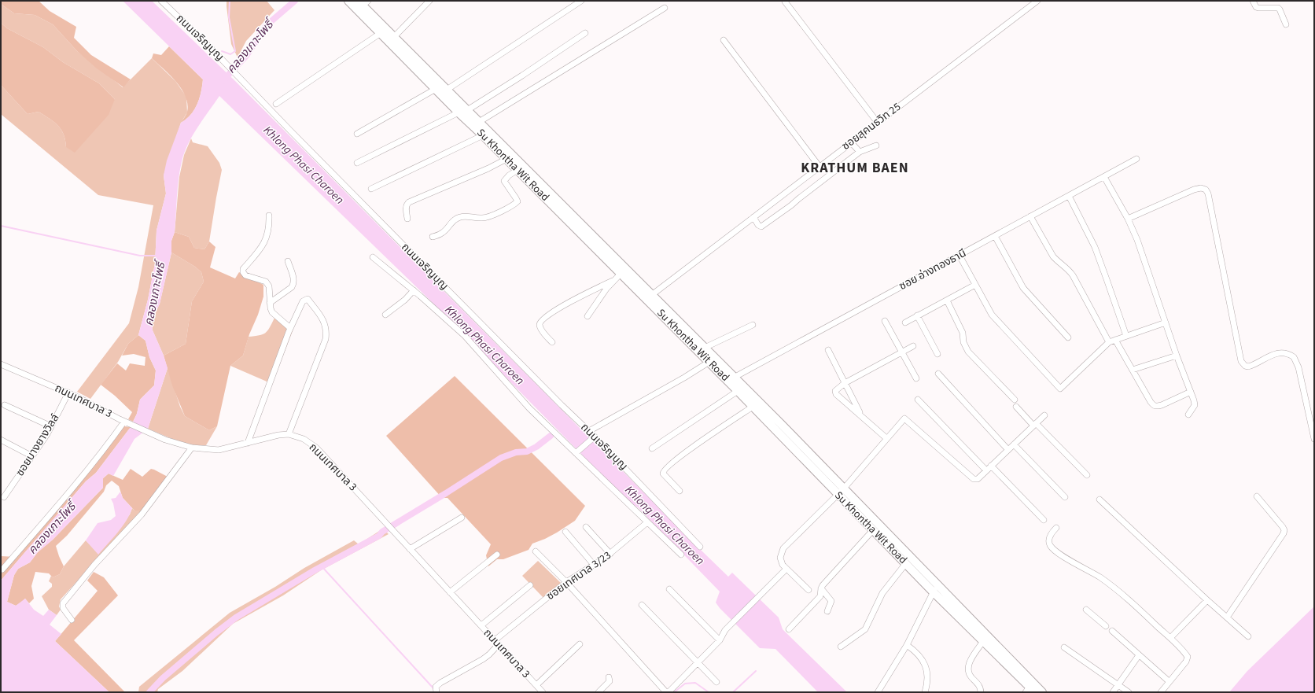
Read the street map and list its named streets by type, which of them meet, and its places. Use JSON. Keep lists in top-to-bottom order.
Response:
{
  "streets": {
    "main road": ["Su Khontha Wit Road"],
    "street": [
      "ถนนเจริญบุญ",
      "ซอยสุคนธวิท 25",
      "ซอย อ่างทองธานี",
      "ถนนเทศบาล 3",
      "ซอยบางยางวิลล์",
      "ซอยเทศบาล 3/23"
    ]
  },
  "crossings": [
    ["ซอยสุคนธวิท 25", "Su Khontha Wit Road"],
    ["Su Khontha Wit Road", "ซอย อ่างทองธานี"],
    ["ถนนเทศบาล 3", "ซอยบางยางวิลล์"],
    ["ถนนเทศบาล 3", "ซอยเทศบาล 3/23"]
  ],
  "districts": ["KRATHUM BAEN"],
  "water": ["คลองเกาะโพธิ์", "Khlong Phasi Charoen"]
}
